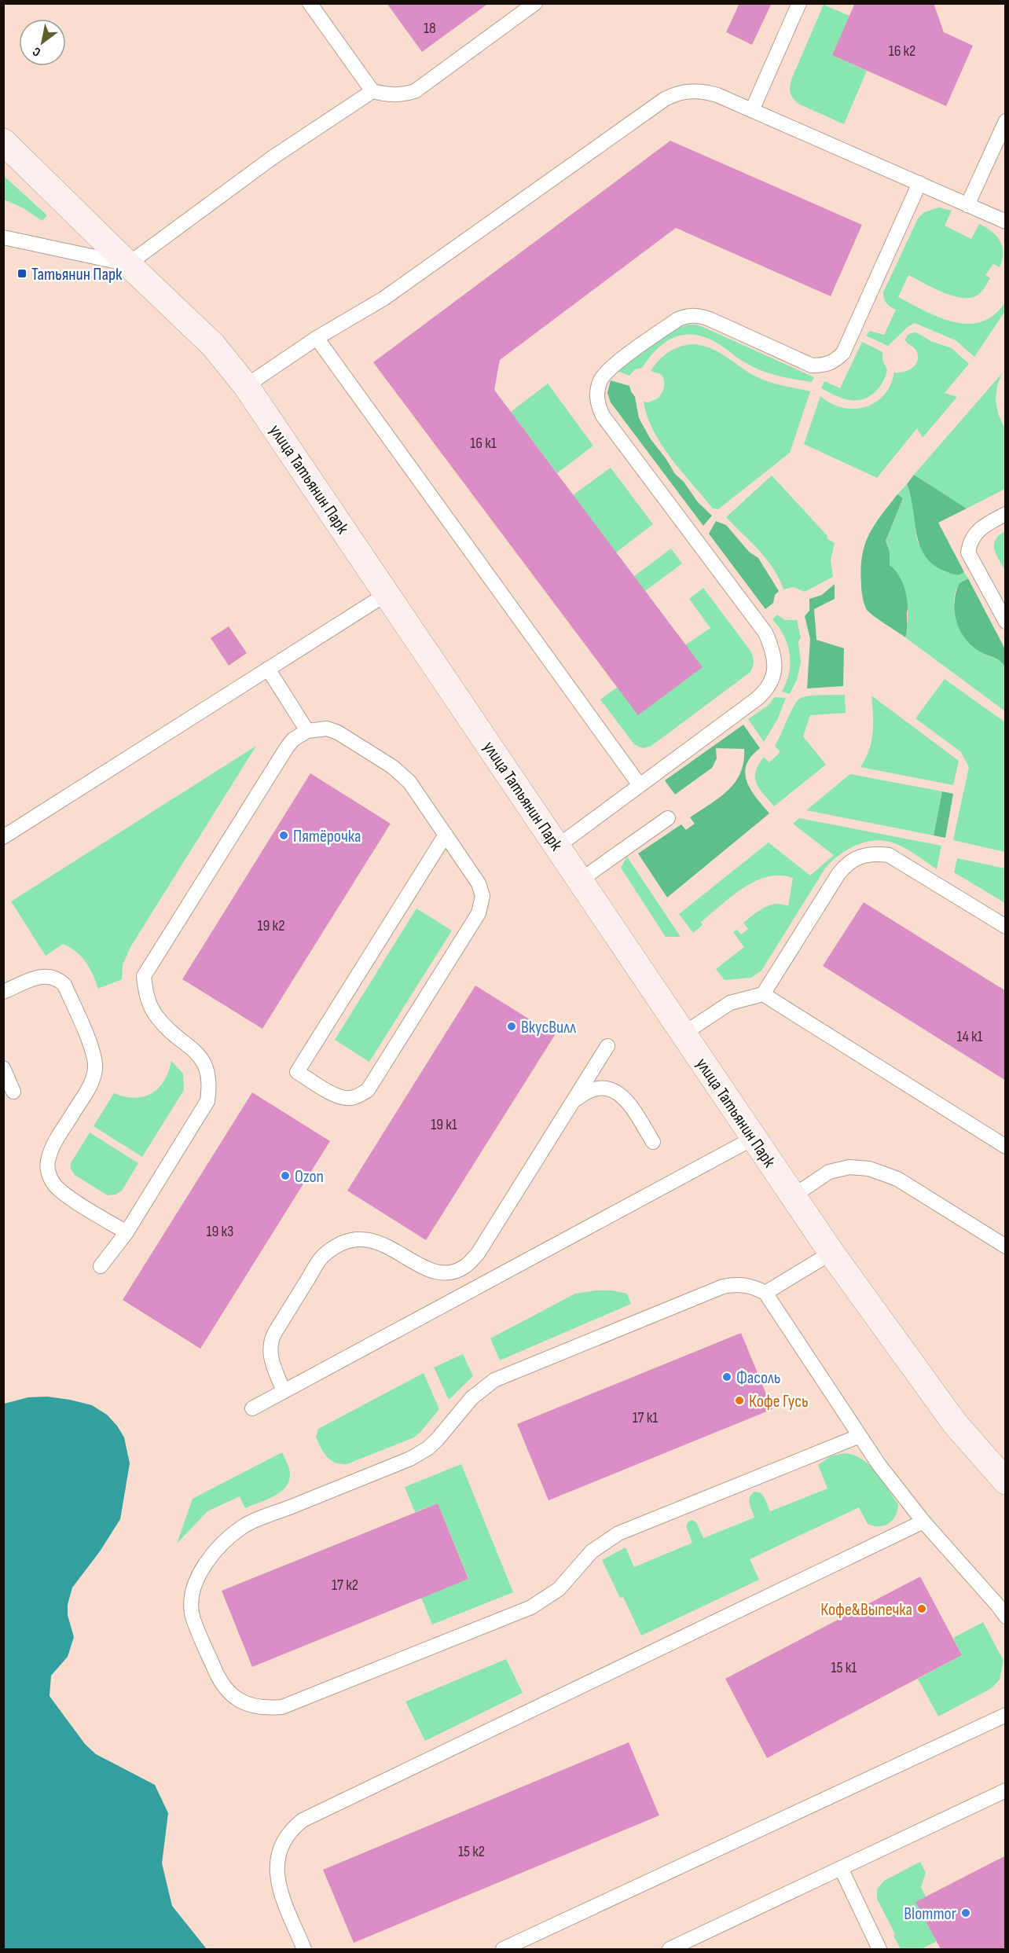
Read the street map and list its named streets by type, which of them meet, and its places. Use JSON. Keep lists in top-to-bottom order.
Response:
{
  "streets": {
    "street": ["улица Татьянин Парк"]
  },
  "places": {
    "transit": ["Татьянин Парк"],
    "other": [
      "Пятёрочка",
      "ВкусВилл",
      "Ozon",
      "Фасоль",
      "Кофе Гусь",
      "Кофе&Выпечка",
      "Blommor"
    ]
  },
  "house_numbers": [
    "18",
    "16 к2",
    "16 к1",
    "19 к2",
    "14 к1",
    "19 к1",
    "19 к3",
    "17 к1",
    "17 к2",
    "15 к1",
    "15 к2"
  ],
  "north": "bottom left"
}
